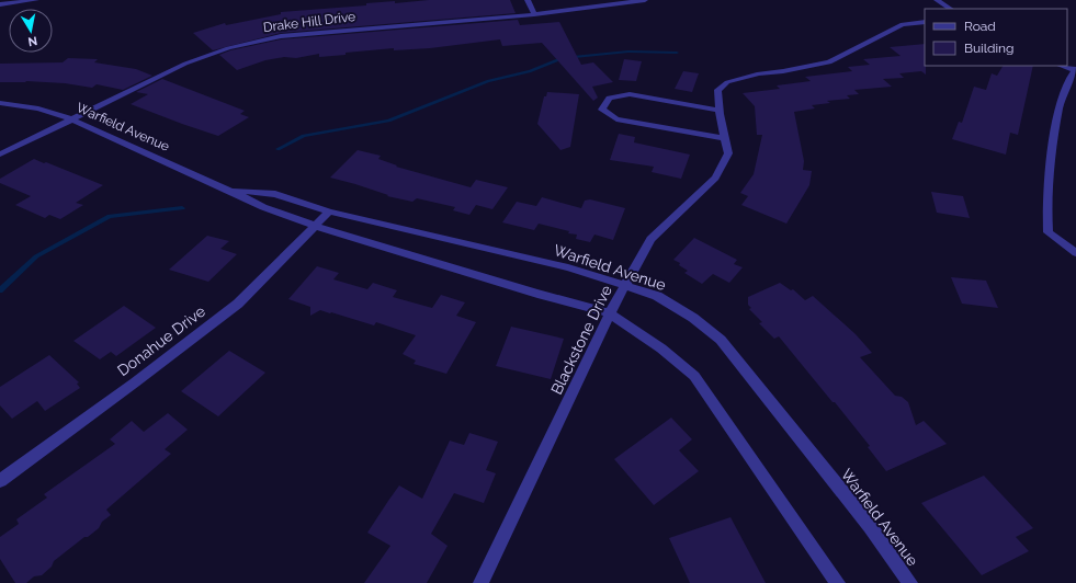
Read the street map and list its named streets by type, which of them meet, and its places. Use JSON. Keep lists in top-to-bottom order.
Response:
{
  "streets": {
    "street": [
      "Drake Hill Drive",
      "Warfield Avenue",
      "Blackstone Drive",
      "Donahue Drive"
    ]
  },
  "crossings": [
    ["Drake Hill Drive", "Warfield Avenue"],
    ["Warfield Avenue", "Blackstone Drive"],
    ["Warfield Avenue", "Donahue Drive"]
  ],
  "legend": ["Road", "Building"],
  "north": "bottom"
}
